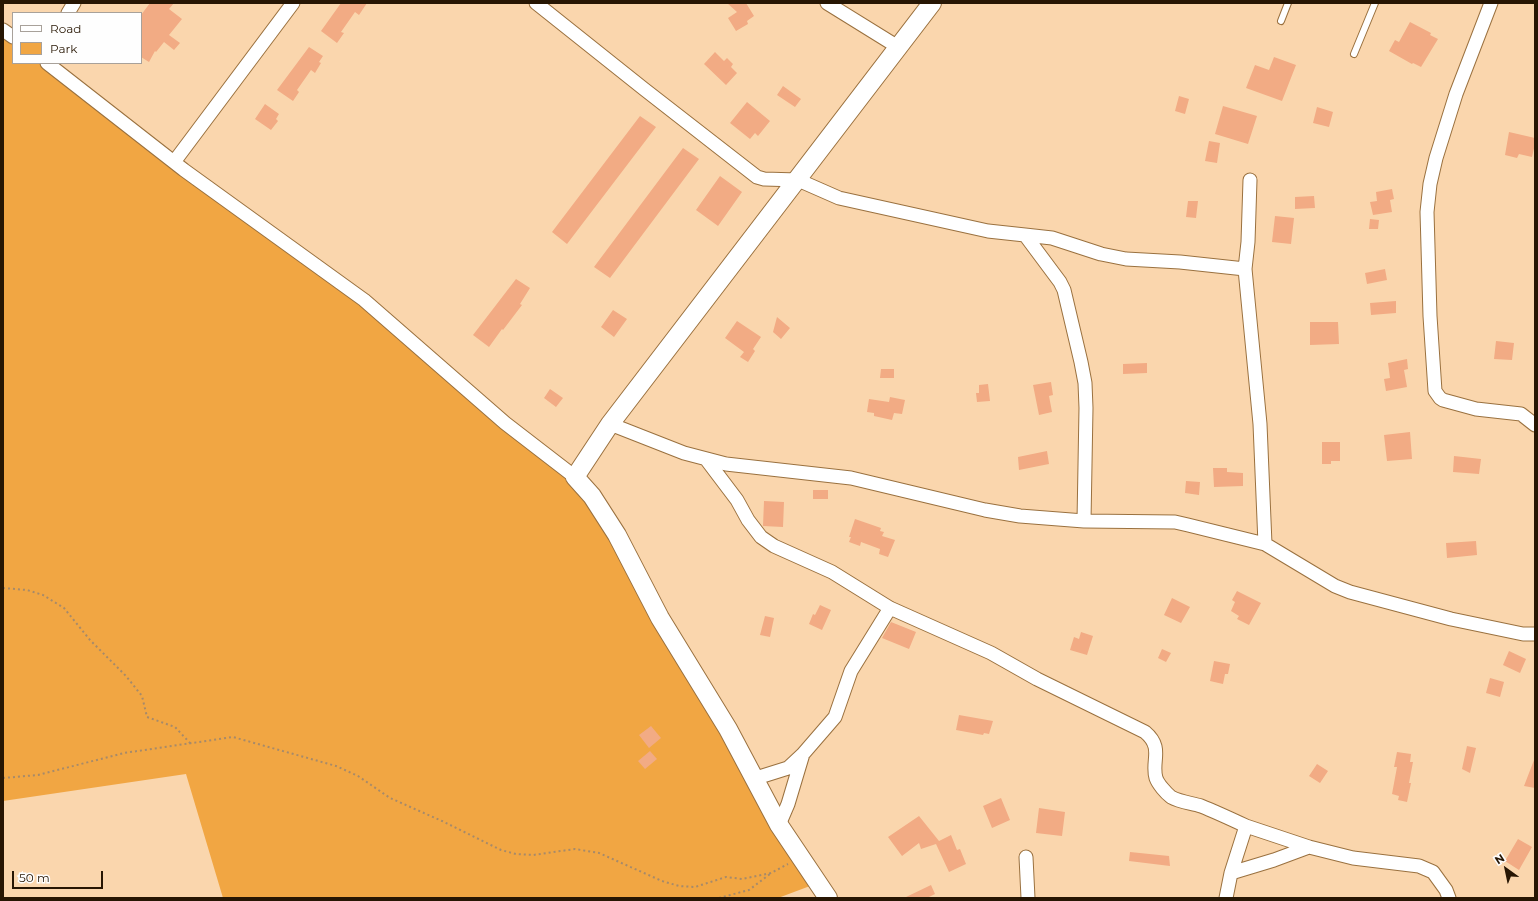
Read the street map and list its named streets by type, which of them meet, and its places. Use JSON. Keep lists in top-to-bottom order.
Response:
{
  "legend": ["Road", "Park"],
  "scale_bar": "50 m",
  "north": "top left"
}
